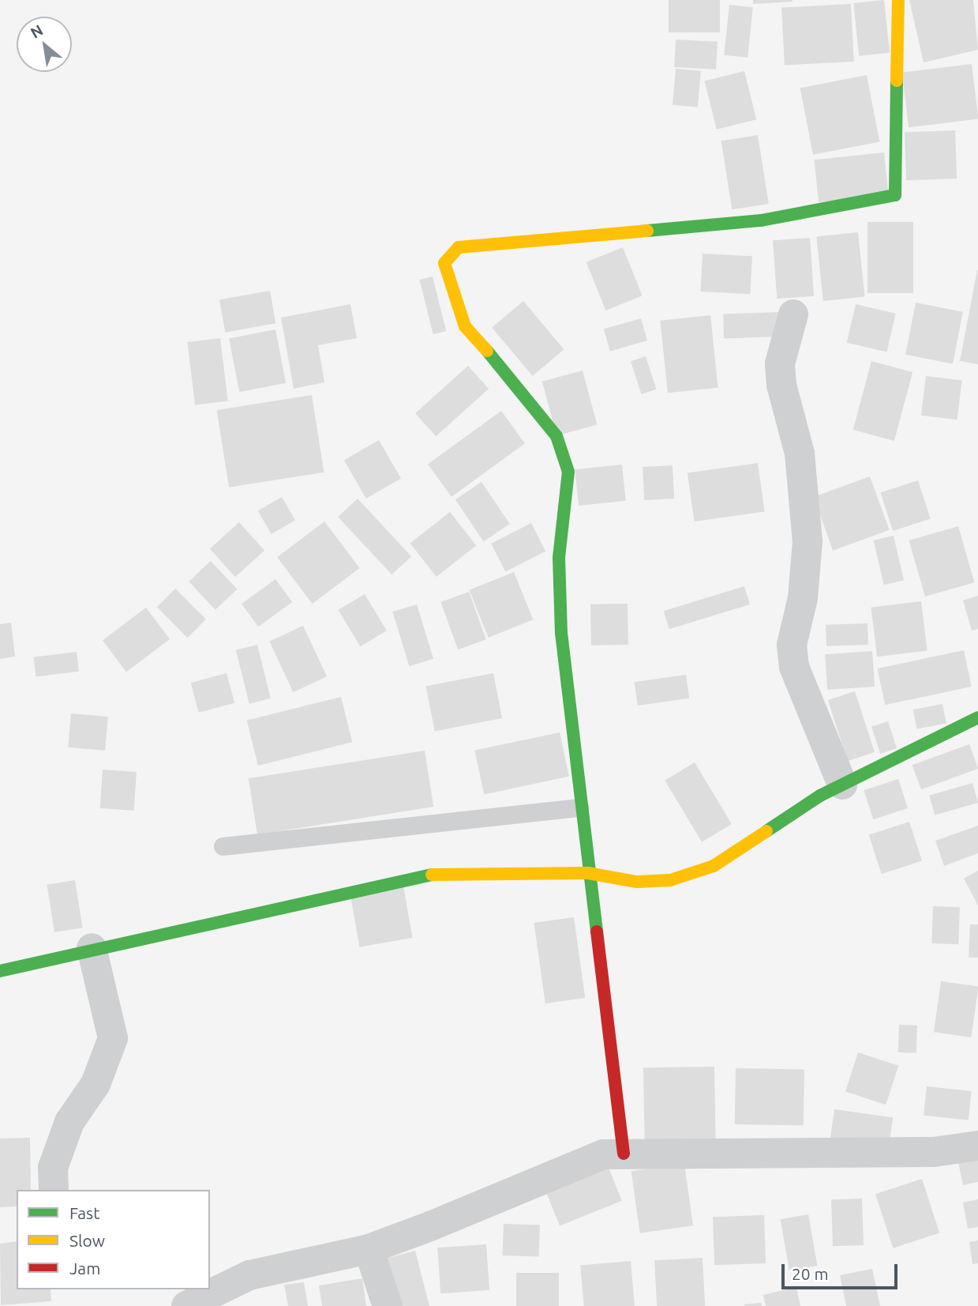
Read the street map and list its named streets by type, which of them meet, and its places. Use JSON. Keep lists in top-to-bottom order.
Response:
{
  "legend": ["Fast", "Slow", "Jam"],
  "scale_bar": "20 m",
  "north": "top left"
}
